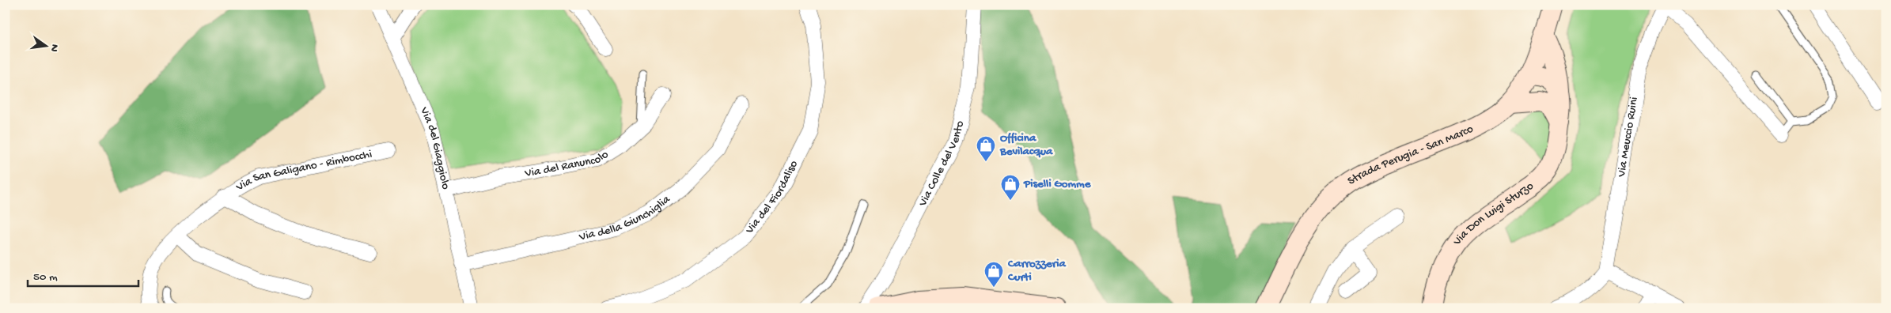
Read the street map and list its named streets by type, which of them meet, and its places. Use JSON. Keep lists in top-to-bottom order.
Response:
{
  "streets": {
    "main road": ["Strada Perugia - San Marco", "Via Don Luigi Sturzo"],
    "street": [
      "Via Meuccio Ruini",
      "Via del Giaggiolo",
      "Via del Ranuncolo",
      "Via Colle del Vento",
      "Via San Galigano - Rimbocchi",
      "Via del Fiordaliso",
      "Via della Giunchiglia"
    ]
  },
  "crossings": [
    ["Via del Giaggiolo", "Via del Ranuncolo"],
    ["Via del Giaggiolo", "Via della Giunchiglia"],
    ["Strada Perugia - San Marco", "Via Don Luigi Sturzo"]
  ],
  "places": {
    "shop": ["Officina Bevilacqua", "Piselli Gomme", "Carrozzeria Curti"]
  },
  "scale_bar": "50 m",
  "north": "right"
}
